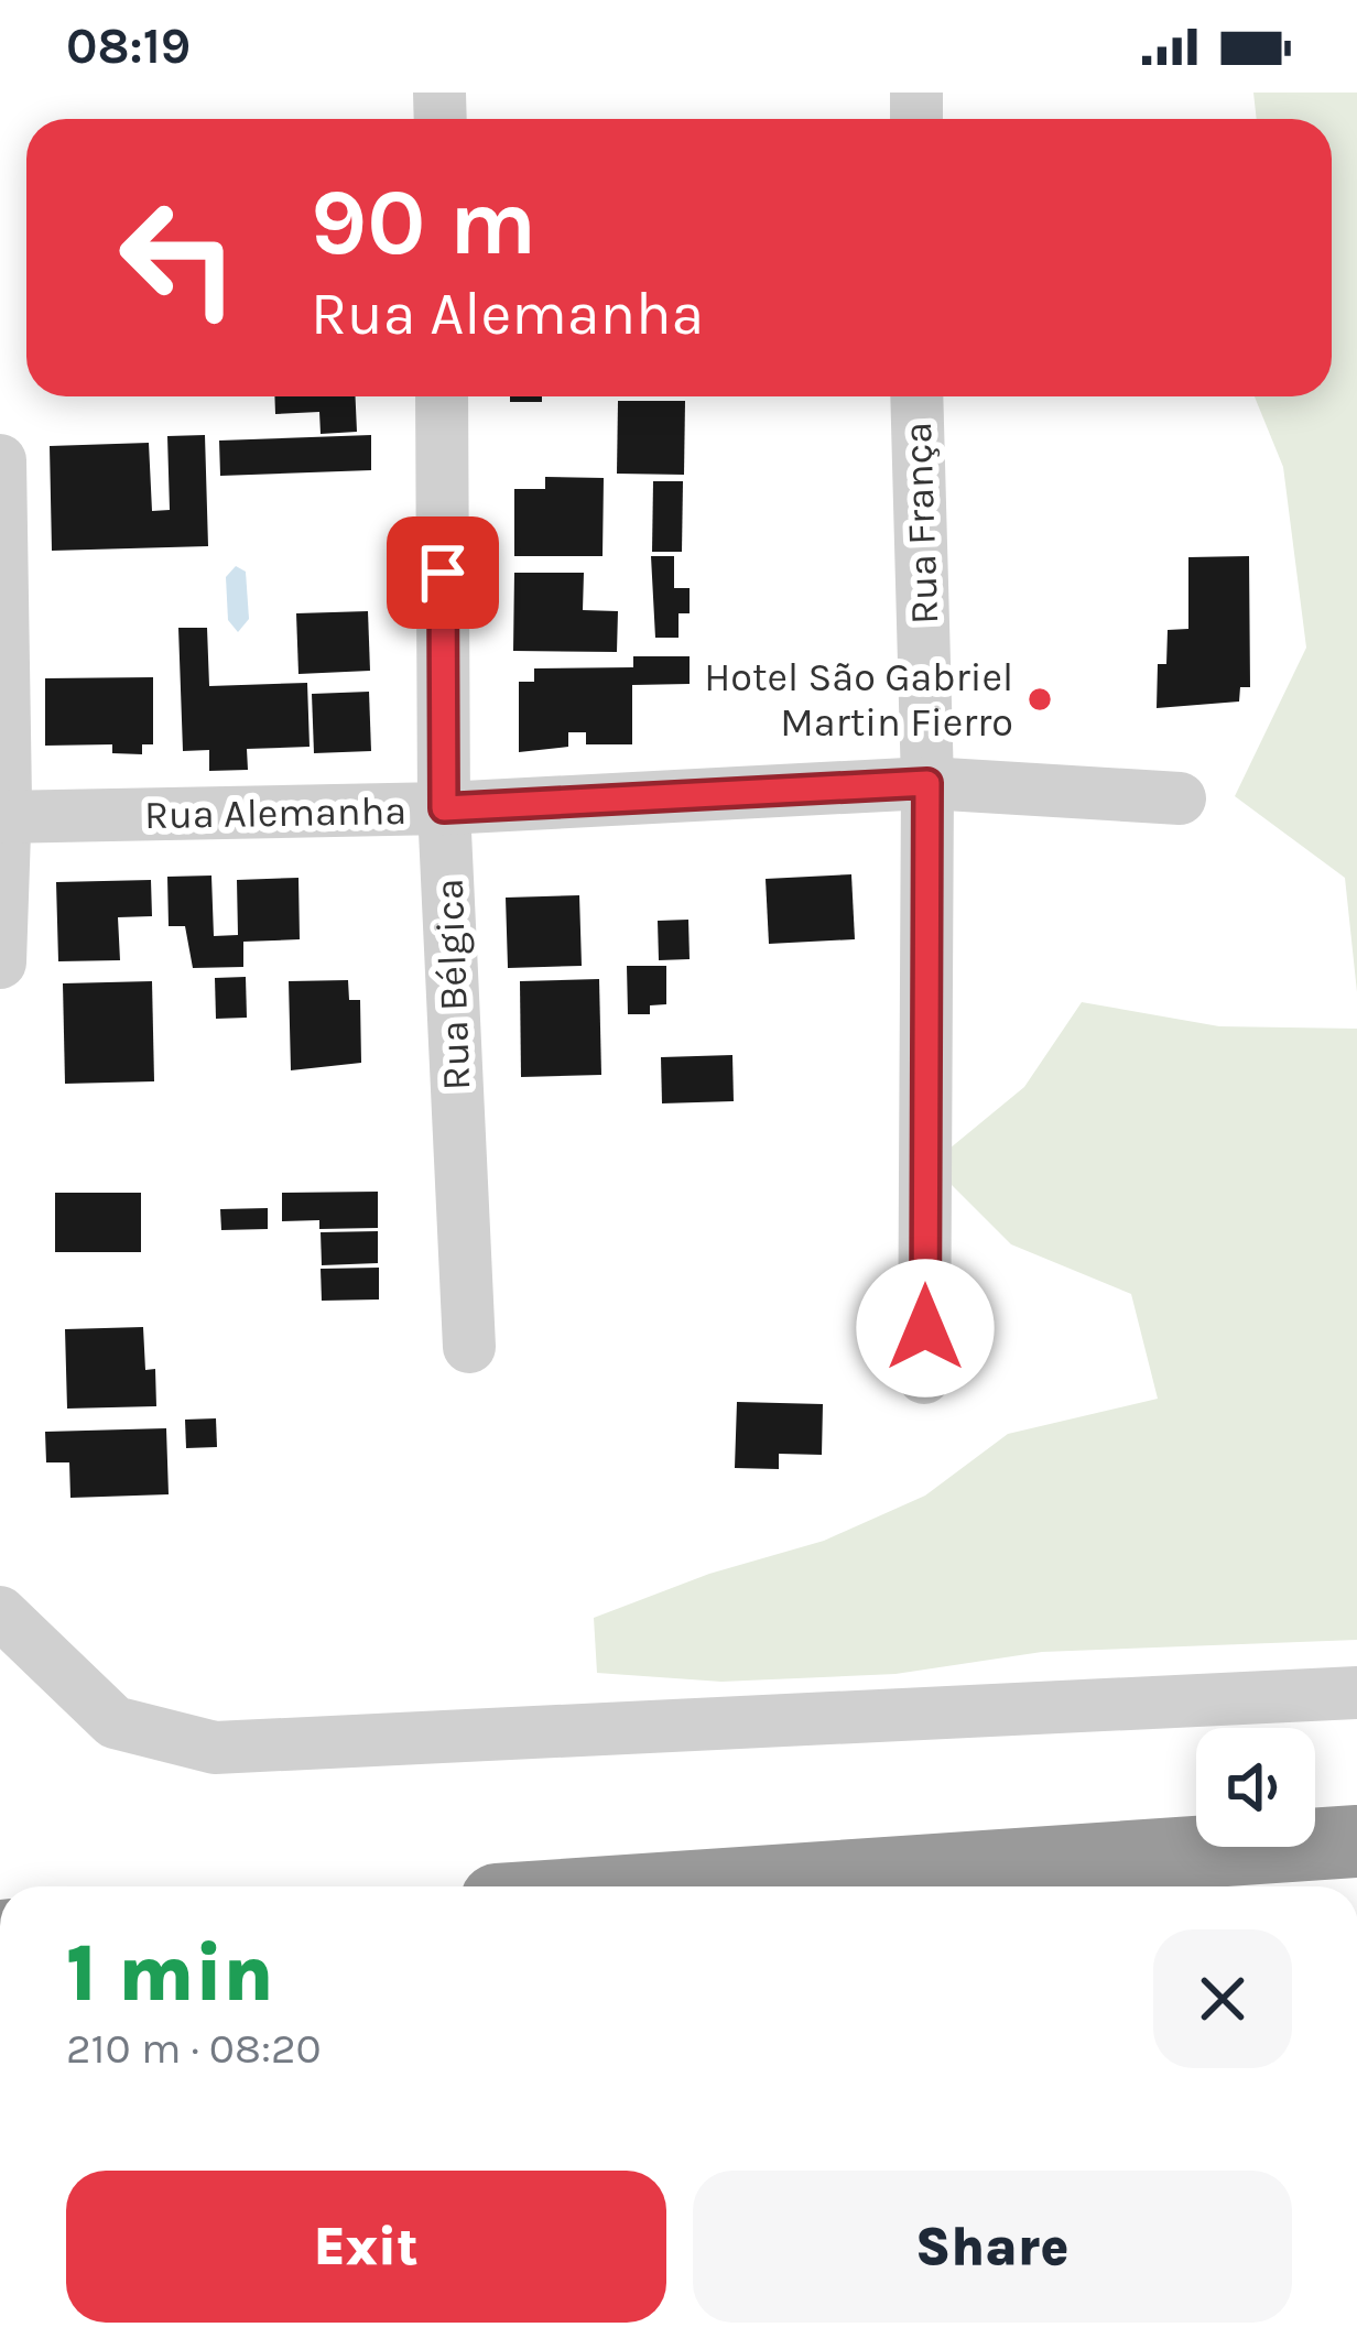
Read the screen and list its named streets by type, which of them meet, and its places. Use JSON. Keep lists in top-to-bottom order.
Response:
{
  "streets": {
    "street": ["Rua França", "Rua Alemanha", "Rua Bélgica"]
  },
  "crossings": [
    ["Rua França", "Rua Alemanha"],
    ["Rua Alemanha", "Rua Bélgica"]
  ],
  "places": ["Hotel São Gabriel Martin Fierro"],
  "page": {
    "status": "08:19",
    "turn": ["90 m", "Rua Alemanha"],
    "heading": ["1 min", "210 m · 08:20"],
    "buttons": ["Exit", "Share"]
  }
}
